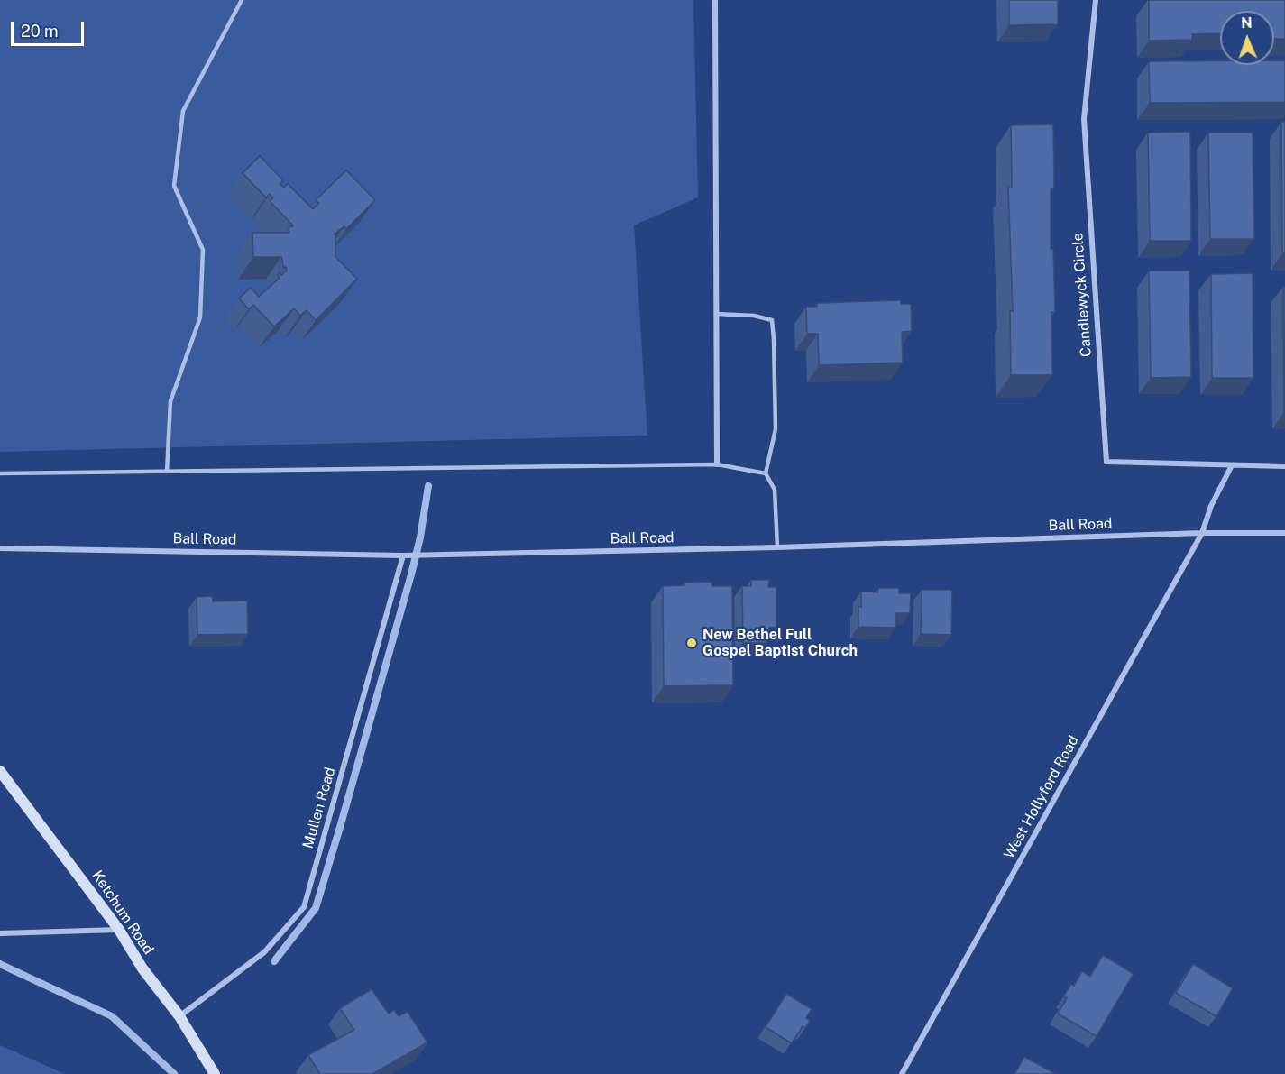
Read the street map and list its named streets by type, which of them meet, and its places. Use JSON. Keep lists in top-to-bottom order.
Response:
{
  "streets": {
    "main road": ["Ketchum Road"],
    "street": [
      "Candlewyck Circle",
      "Ball Road",
      "West Hollyford Road",
      "Mullen Road"
    ]
  },
  "crossings": [
    ["Ball Road", "West Hollyford Road"],
    ["Ball Road", "Mullen Road"],
    ["Mullen Road", "Ketchum Road"]
  ],
  "places": ["New Bethel Full Gospel Baptist Church"],
  "scale_bar": "20 m",
  "north": "top"
}
